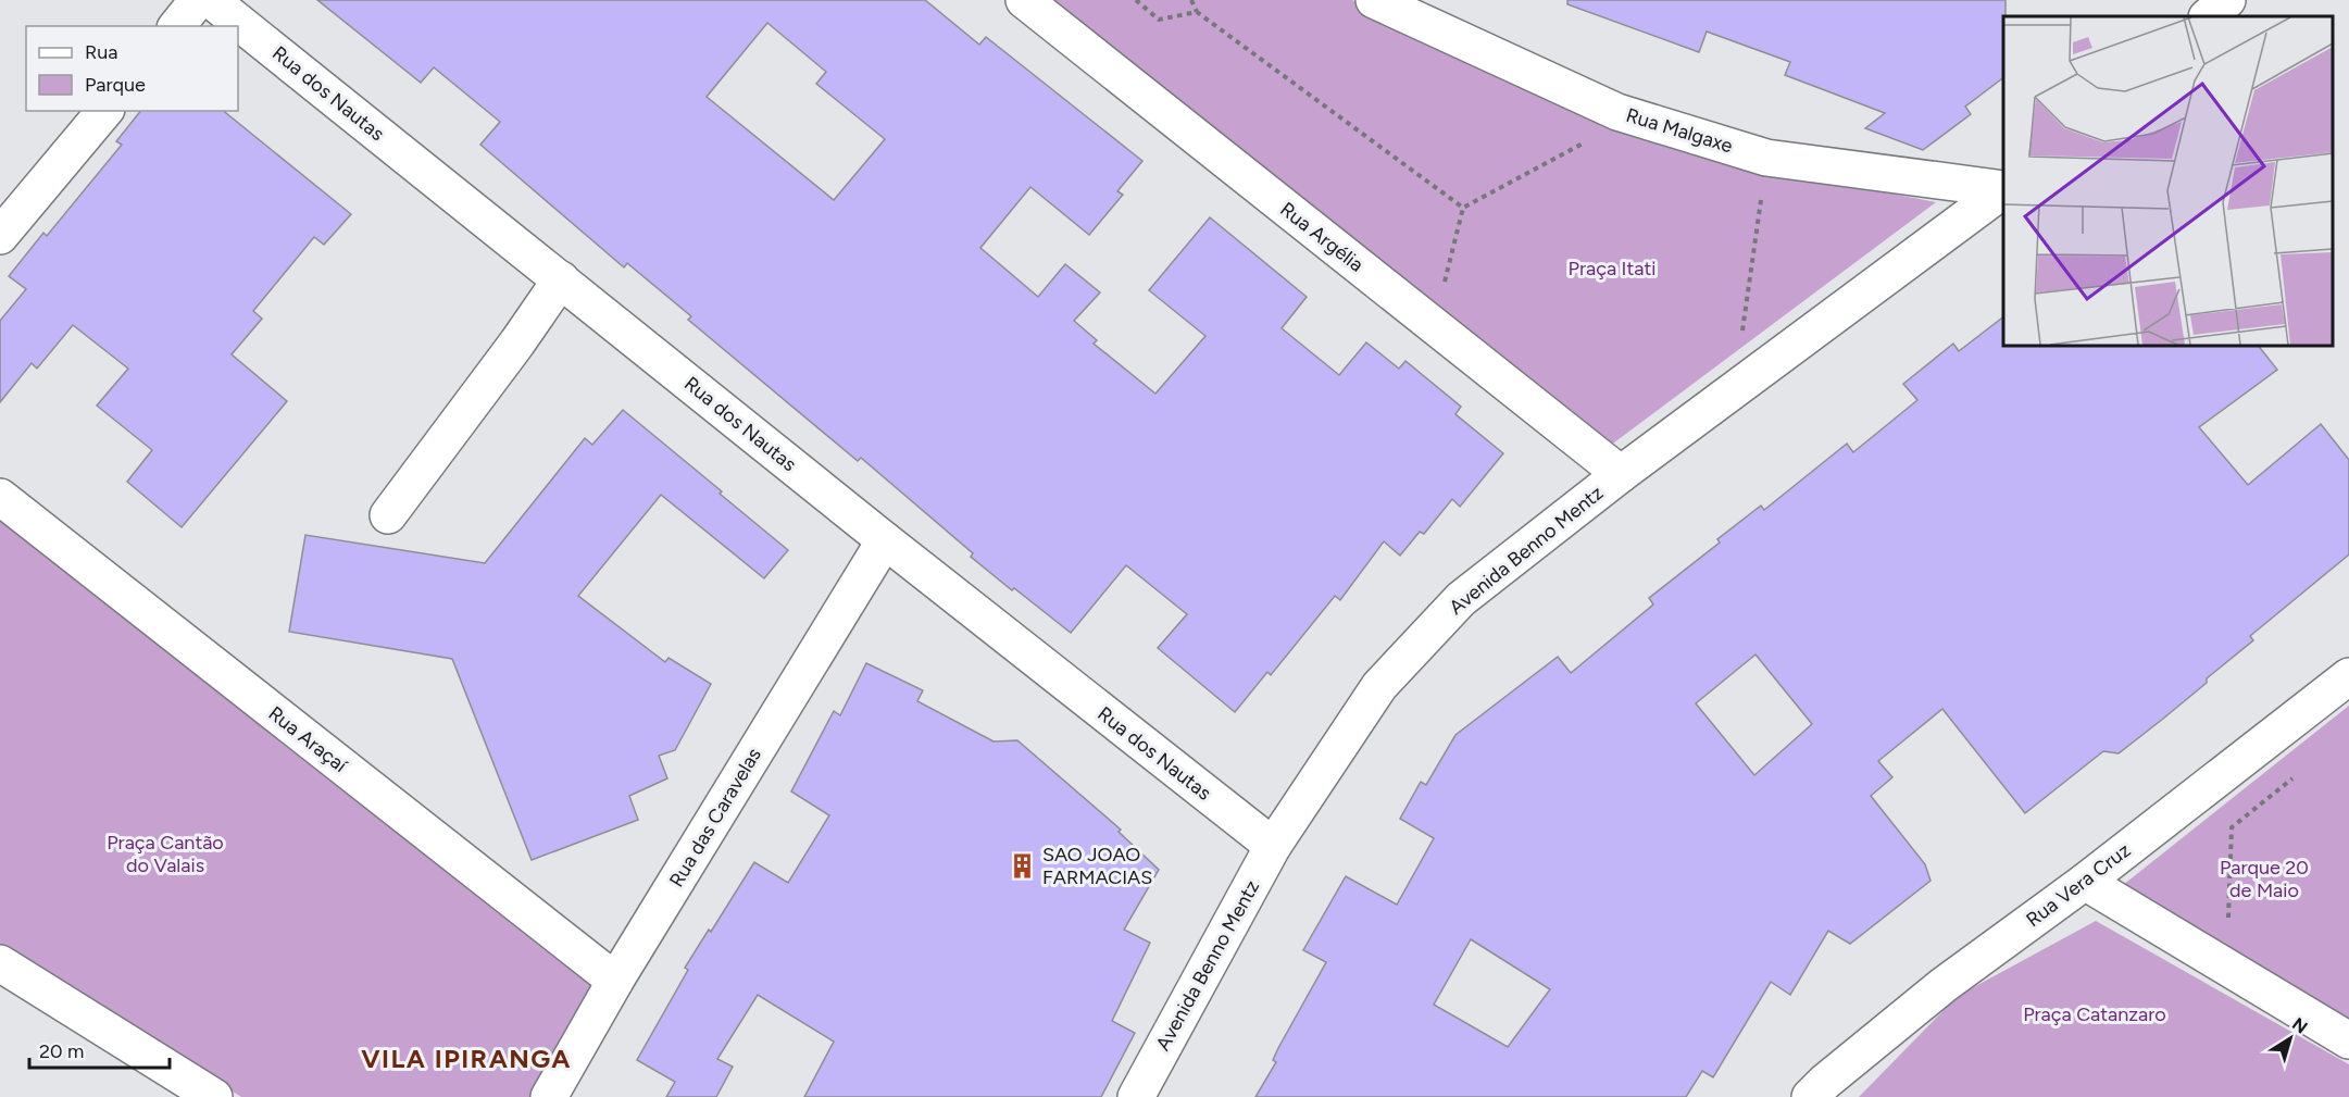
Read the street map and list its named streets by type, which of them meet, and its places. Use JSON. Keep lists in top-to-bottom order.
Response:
{
  "streets": {
    "street": [
      "Rua dos Nautas",
      "Rua Malgaxe",
      "Rua Argélia",
      "Avenida Benno Mentz",
      "Rua Araçaí",
      "Rua das Caravelas",
      "Rua Vera Cruz"
    ]
  },
  "crossings": [
    ["Rua dos Nautas", "Avenida Benno Mentz"],
    ["Rua dos Nautas", "Rua das Caravelas"],
    ["Rua Argélia", "Avenida Benno Mentz"],
    ["Rua Araçaí", "Rua das Caravelas"]
  ],
  "districts": ["VILA IPIRANGA"],
  "parks": [
    "Praça Itati",
    "Praça Cantão do Valais",
    "Parque 20 de Maio",
    "Praça Catanzaro"
  ],
  "places": {
    "building": ["SAO JOAO FARMACIAS"]
  },
  "legend": ["Rua", "Parque"],
  "scale_bar": "20 m",
  "north": "top right"
}
